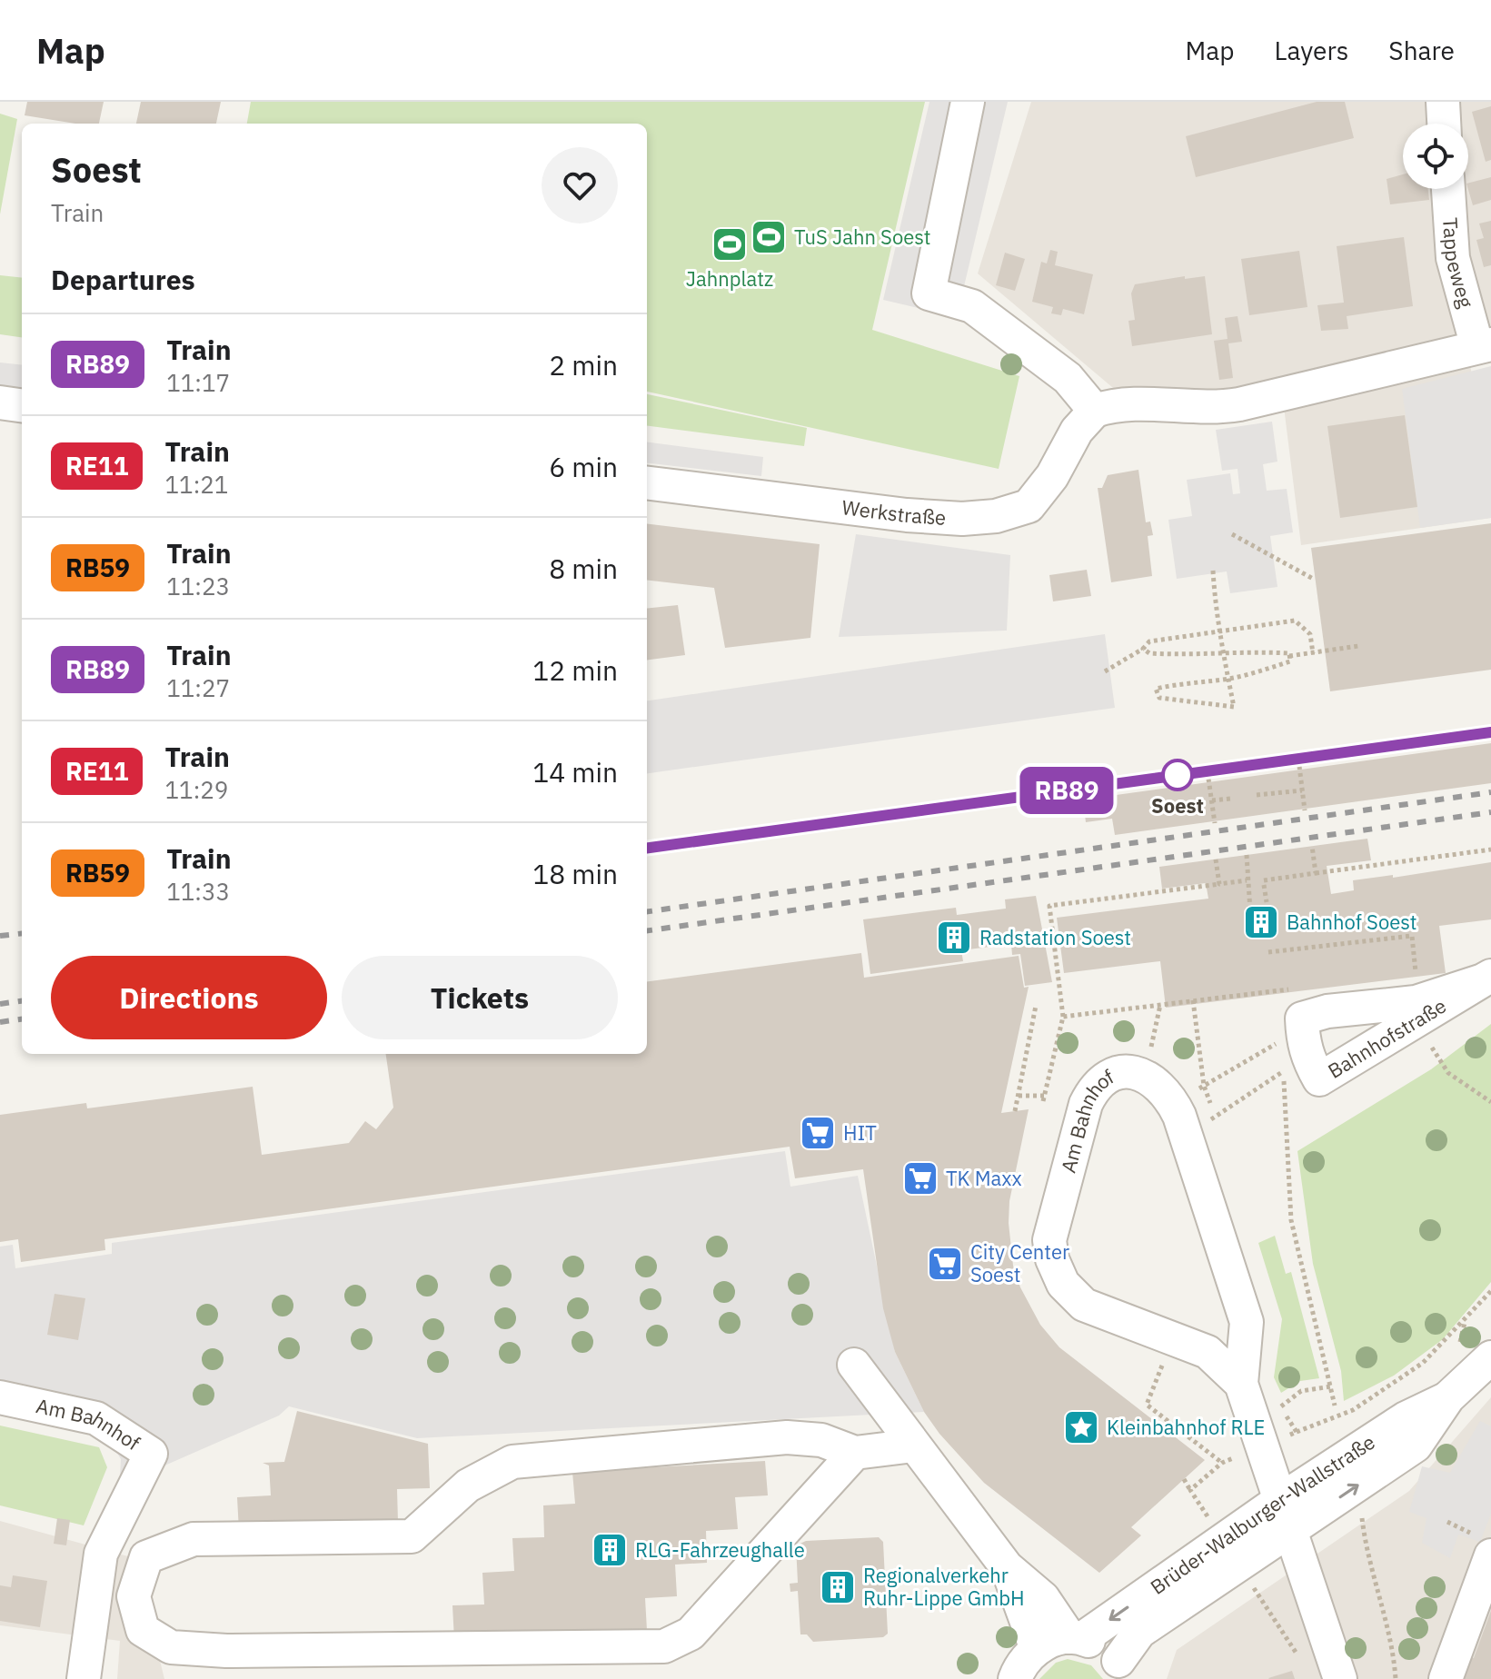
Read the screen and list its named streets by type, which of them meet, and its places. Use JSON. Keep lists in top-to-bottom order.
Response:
{
  "streets": {
    "street": [
      "Tappeweg",
      "Werkstraße",
      "Bahnhofstraße",
      "Am Bahnhof",
      "Brüder-Walburger-Wallstraße"
    ]
  },
  "crossings": [
    ["Am Bahnhof", "Brüder-Walburger-Wallstraße"]
  ],
  "places": {
    "sports": ["TuS Jahn Soest", "Jahnplatz"],
    "other": ["Soest"],
    "building": [
      "Bahnhof Soest",
      "Radstation Soest",
      "RLG-Fahrzeughalle",
      "Regionalverkehr Ruhr-Lippe GmbH"
    ],
    "supermarket": ["HIT", "TK Maxx", "City Center Soest"],
    "place": ["Kleinbahnhof RLE"]
  },
  "page": {
    "header": "Map",
    "nav": ["Map", "Layers", "Share"],
    "on_map": "RB89",
    "heading": [
      ["Soest", "Train"],
      "Departures"
    ],
    "list": [
      {
        "mark": "RB89",
        "name": "Train",
        "note": "11:17",
        "value": "2 min"
      },
      {
        "mark": "RE11",
        "name": "Train",
        "note": "11:21",
        "value": "6 min"
      },
      {
        "mark": "RB59",
        "name": "Train",
        "note": "11:23",
        "value": "8 min"
      },
      {
        "mark": "RB89",
        "name": "Train",
        "note": "11:27",
        "value": "12 min"
      },
      {
        "mark": "RE11",
        "name": "Train",
        "note": "11:29",
        "value": "14 min"
      },
      {
        "mark": "RB59",
        "name": "Train",
        "note": "11:33",
        "value": "18 min"
      }
    ],
    "buttons": ["Directions", "Tickets"]
  }
}
